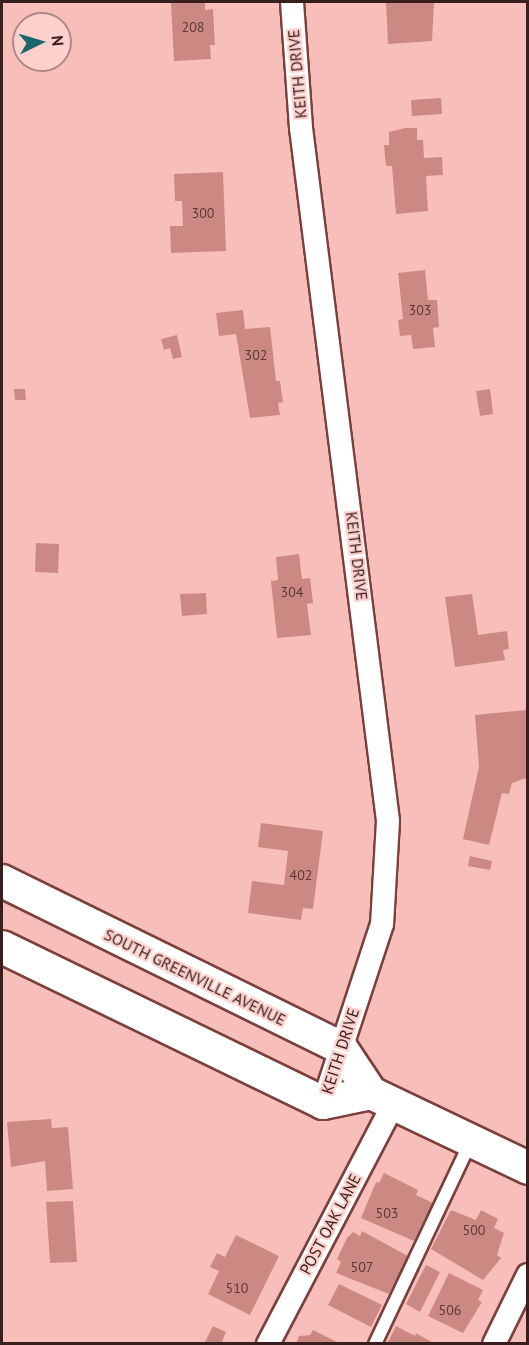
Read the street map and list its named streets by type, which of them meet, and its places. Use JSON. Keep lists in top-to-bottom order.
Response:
{
  "streets": {
    "main road": ["SOUTH GREENVILLE AVENUE"],
    "street": ["KEITH DRIVE", "POST OAK LANE"]
  },
  "crossings": [
    ["KEITH DRIVE", "SOUTH GREENVILLE AVENUE"]
  ],
  "house_numbers": [
    "208",
    "300",
    "303",
    "302",
    "304",
    "402",
    "503",
    "500",
    "507",
    "510",
    "506"
  ],
  "north": "right"
}
